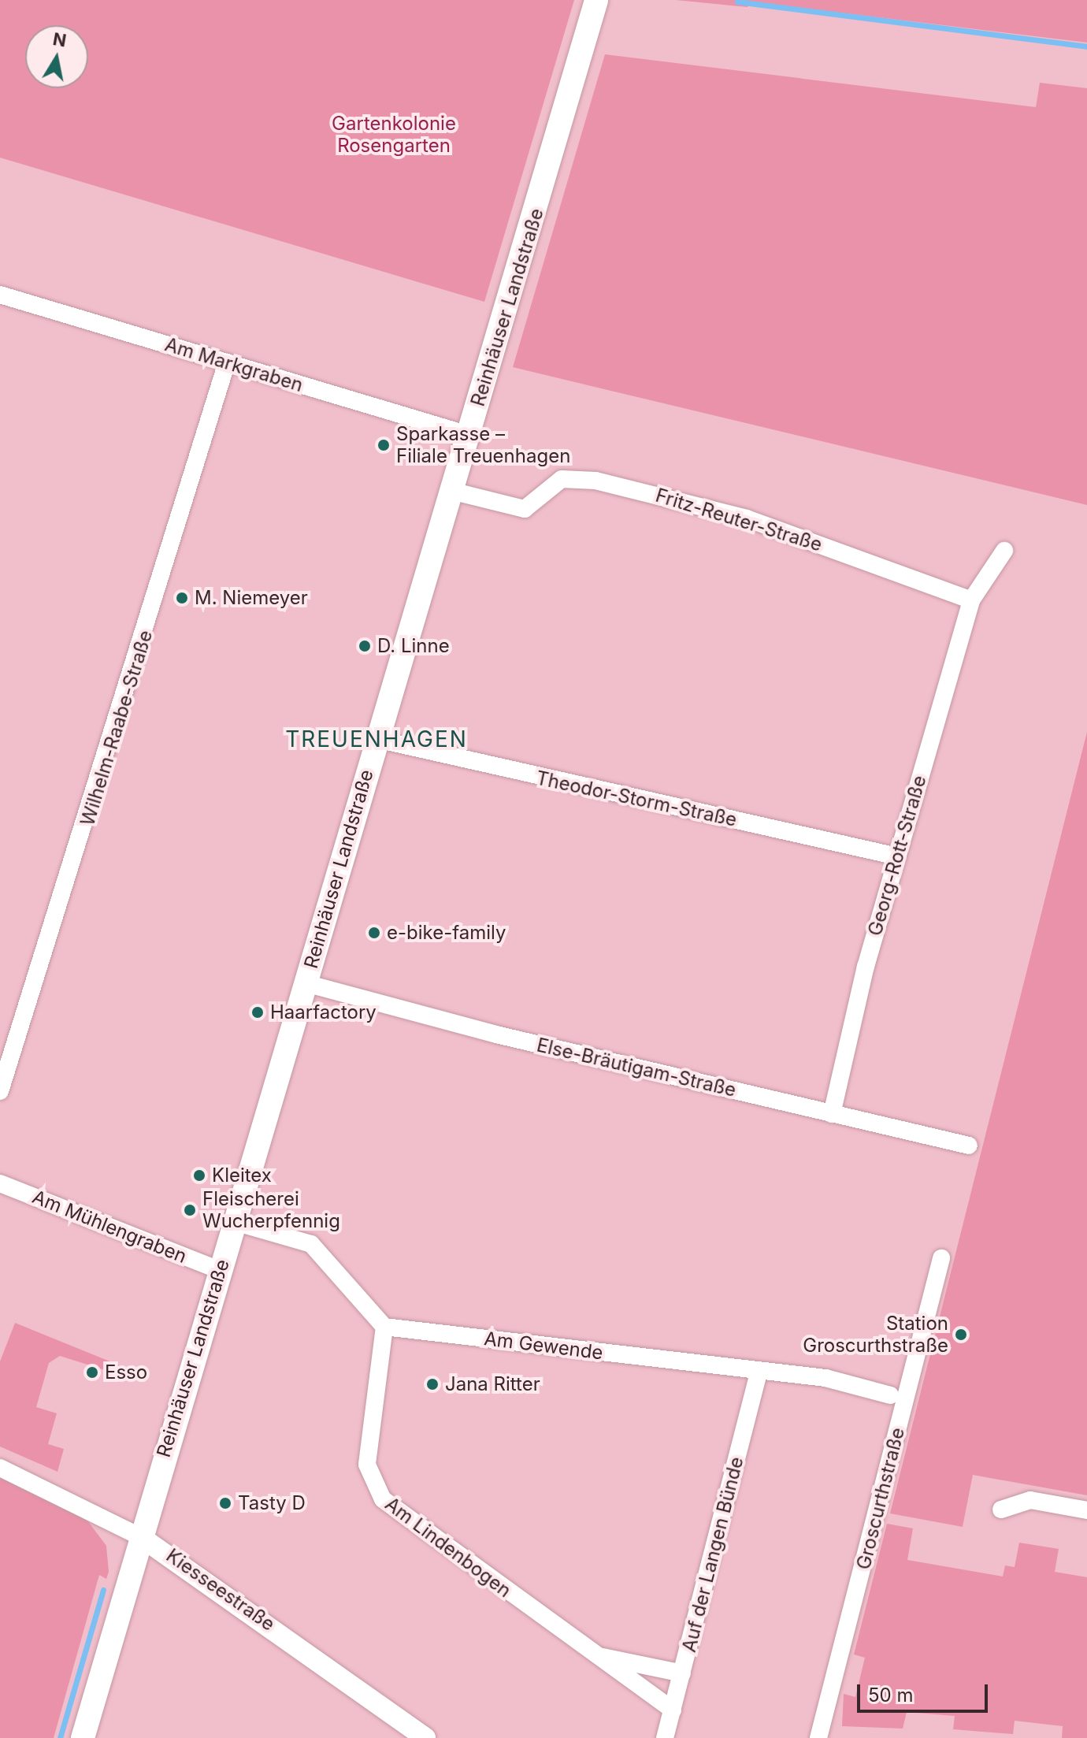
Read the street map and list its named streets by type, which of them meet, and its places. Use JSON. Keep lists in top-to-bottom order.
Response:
{
  "streets": {
    "main road": ["Reinhäuser Landstraße"],
    "street": [
      "Am Markgraben",
      "Fritz-Reuter-Straße",
      "Wilhelm-Raabe-Straße",
      "Theodor-Storm-Straße",
      "Georg-Rott-Straße",
      "Else-Bräutigam-Straße",
      "Am Mühlengraben",
      "Am Gewende",
      "Groscurthstraße",
      "Am Lindenbogen",
      "Auf der Langen Bünde",
      "Kiesseestraße"
    ]
  },
  "crossings": [
    ["Reinhäuser Landstraße", "Am Markgraben"],
    ["Reinhäuser Landstraße", "Fritz-Reuter-Straße"],
    ["Reinhäuser Landstraße", "Theodor-Storm-Straße"],
    ["Reinhäuser Landstraße", "Else-Bräutigam-Straße"],
    ["Reinhäuser Landstraße", "Am Mühlengraben"],
    ["Reinhäuser Landstraße", "Kiesseestraße"],
    ["Am Markgraben", "Wilhelm-Raabe-Straße"],
    ["Fritz-Reuter-Straße", "Georg-Rott-Straße"],
    ["Theodor-Storm-Straße", "Georg-Rott-Straße"],
    ["Georg-Rott-Straße", "Else-Bräutigam-Straße"],
    ["Am Gewende", "Am Lindenbogen"],
    ["Am Gewende", "Auf der Langen Bünde"],
    ["Am Lindenbogen", "Auf der Langen Bünde"]
  ],
  "districts": ["TREUENHAGEN"],
  "parks": ["Gartenkolonie Rosengarten"],
  "places": [
    "Sparkasse – Filiale Treuenhagen",
    "M. Niemeyer",
    "D. Linne",
    "e-bike-family",
    "Haarfactory",
    "Kleitex",
    "Fleischerei Wucherpfennig",
    "Station Groscurthstraße",
    "Esso",
    "Jana Ritter",
    "Tasty D"
  ],
  "scale_bar": "50 m",
  "north": "top"
}
